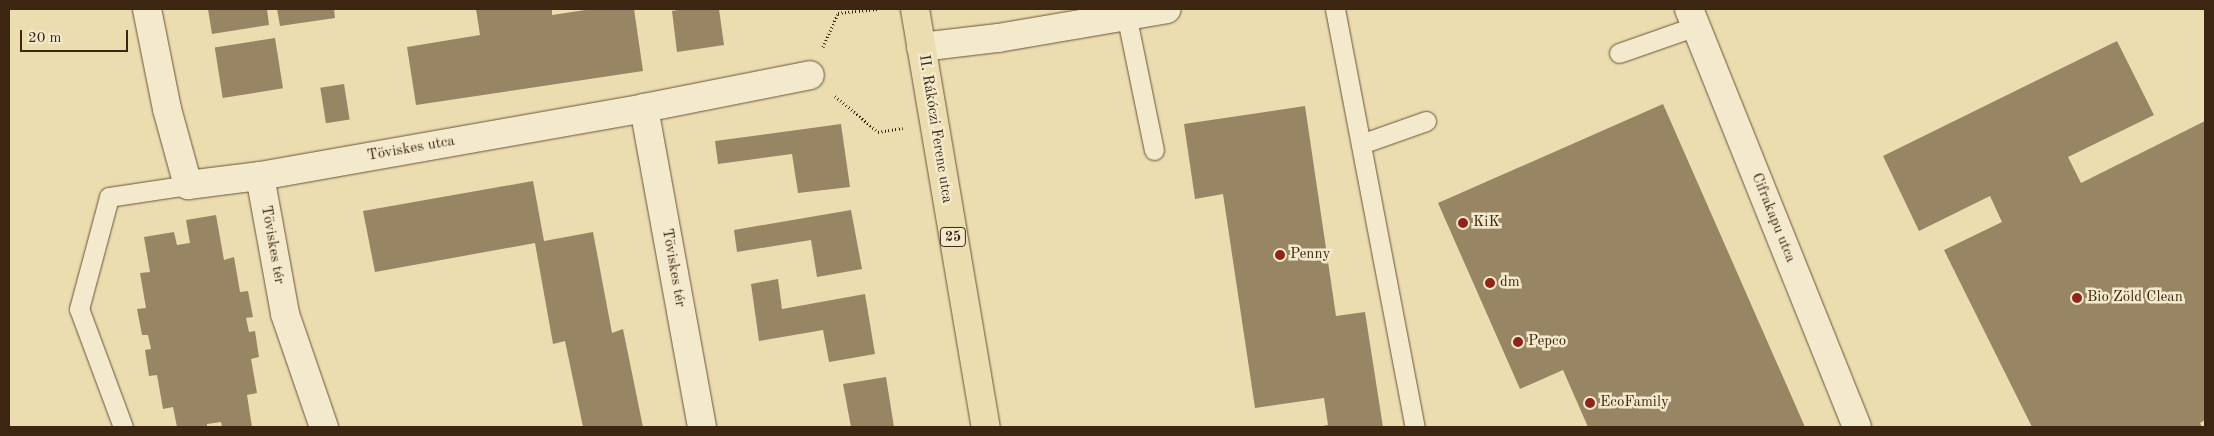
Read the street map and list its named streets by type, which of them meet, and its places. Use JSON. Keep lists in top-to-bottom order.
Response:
{
  "streets": {
    "main road": ["II. Rákóczi Ferenc utca", "25"],
    "street": ["Töviskes utca", "Cifrakapu utca", "Töviskes tér"]
  },
  "crossings": [
    ["Töviskes utca", "Töviskes tér"]
  ],
  "places": [
    "KiK",
    "Penny",
    "dm",
    "Bio Zöld Clean",
    "Pepco",
    "EcoFamily"
  ],
  "scale_bar": "20 m"
}
